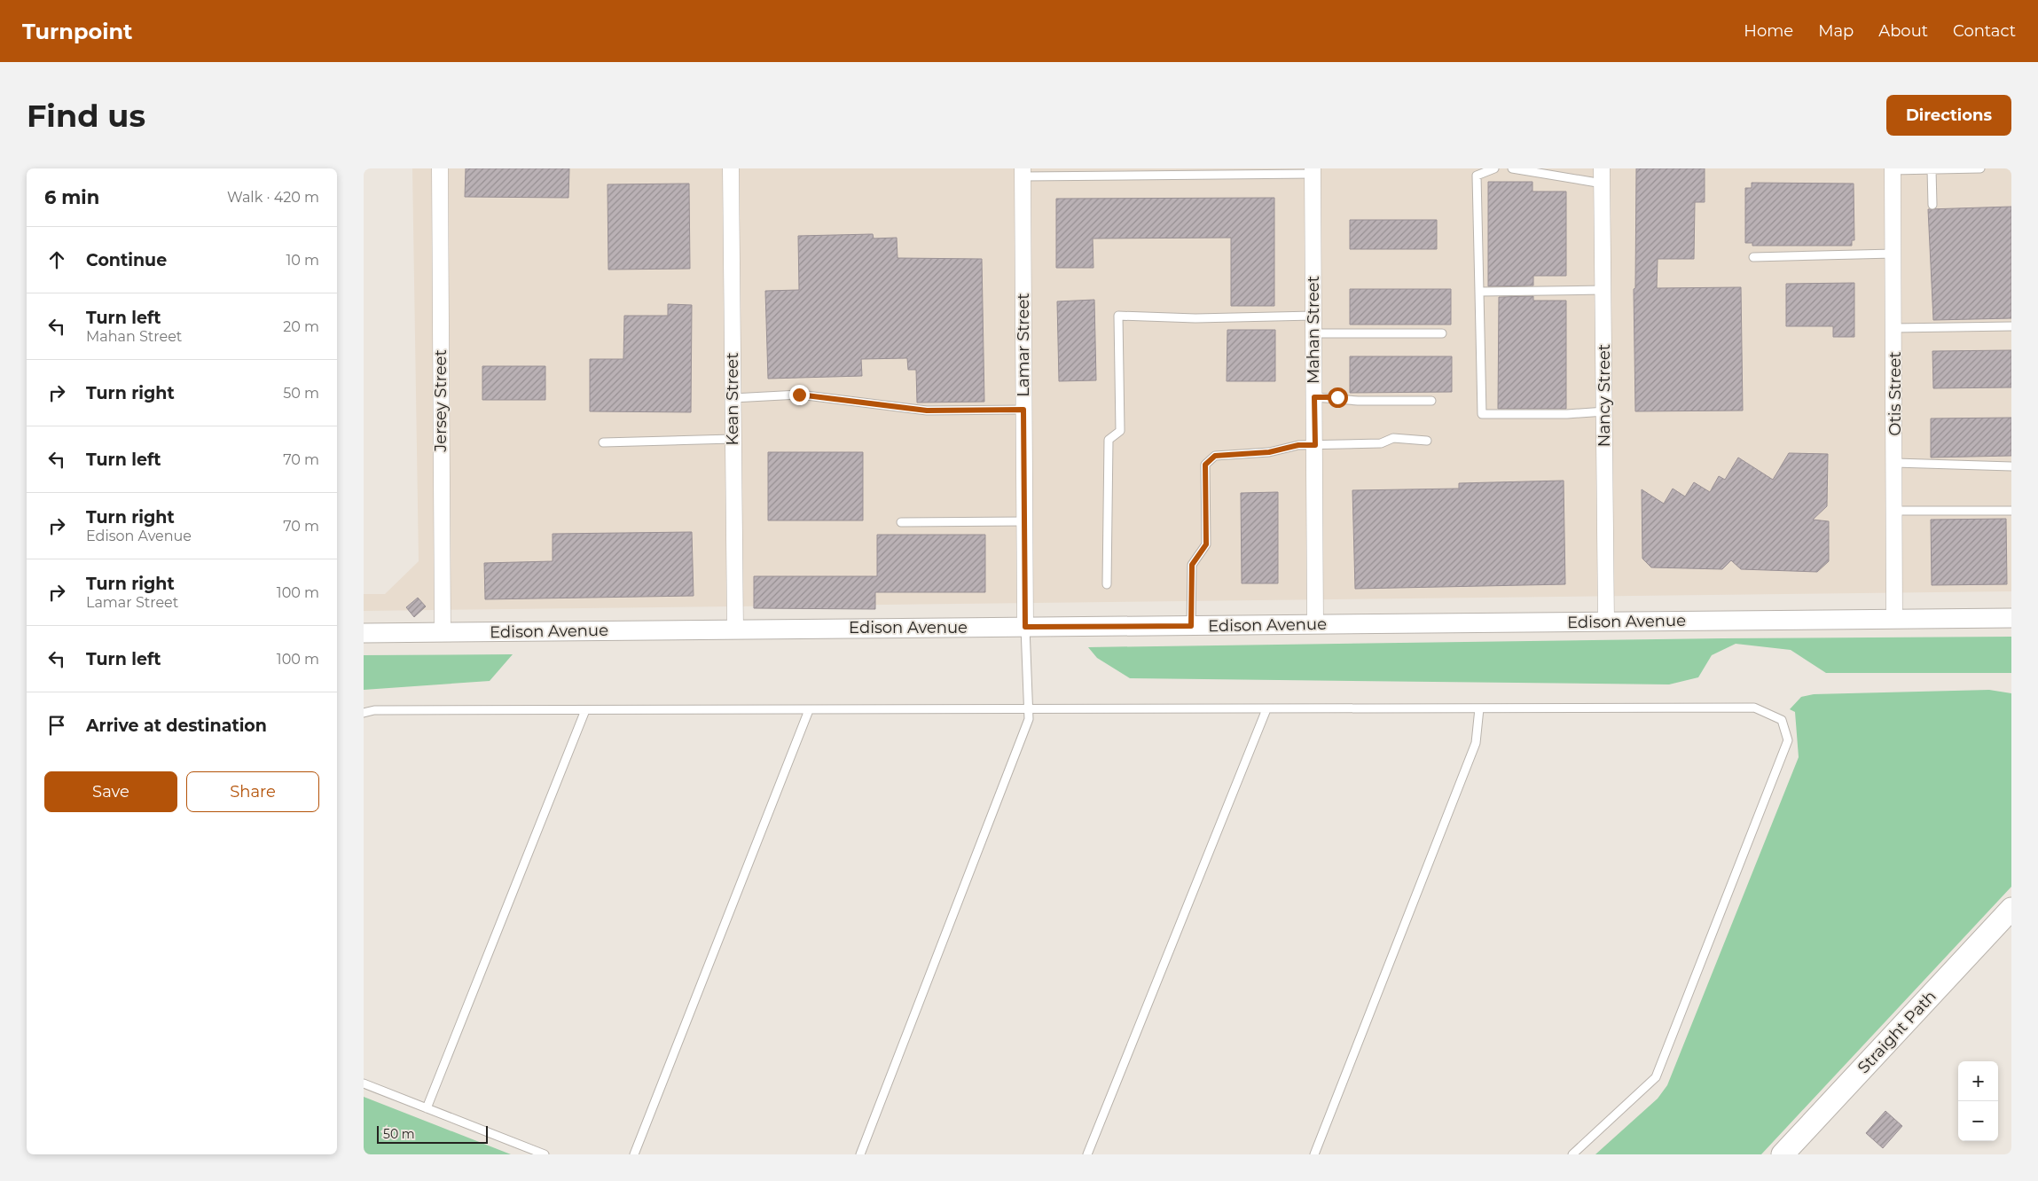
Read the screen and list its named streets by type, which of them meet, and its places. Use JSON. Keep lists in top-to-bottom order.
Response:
{
  "streets": {
    "main road": ["Straight Path"],
    "street": [
      "Mahan Street",
      "Lamar Street",
      "Otis Street",
      "Nancy Street",
      "Kean Street",
      "Jersey Street",
      "Edison Avenue"
    ]
  },
  "crossings": [
    ["Mahan Street", "Edison Avenue"],
    ["Lamar Street", "Edison Avenue"],
    ["Otis Street", "Edison Avenue"],
    ["Nancy Street", "Edison Avenue"],
    ["Kean Street", "Edison Avenue"],
    ["Jersey Street", "Edison Avenue"]
  ],
  "scale_bar": "50 m",
  "page": {
    "header": "Turnpoint",
    "nav": [
      "Home",
      "Map",
      "About",
      "Contact"
    ],
    "buttons": [
      "Directions",
      ["Save", "Share"]
    ],
    "title": "Find us",
    "heading": ["6 min", "Walk · 420 m"],
    "list": [
      ["Continue", "10 m"],
      ["Turn left", "Mahan Street", "20 m"],
      ["Turn right", "50 m"],
      ["Turn left", "70 m"],
      ["Turn right", "Edison Avenue", "70 m"],
      ["Turn right", "Lamar Street", "100 m"],
      ["Turn left", "100 m"],
      "Arrive at destination"
    ],
    "map_buttons": ["+", "−"],
    "scale": "50 m"
  }
}
